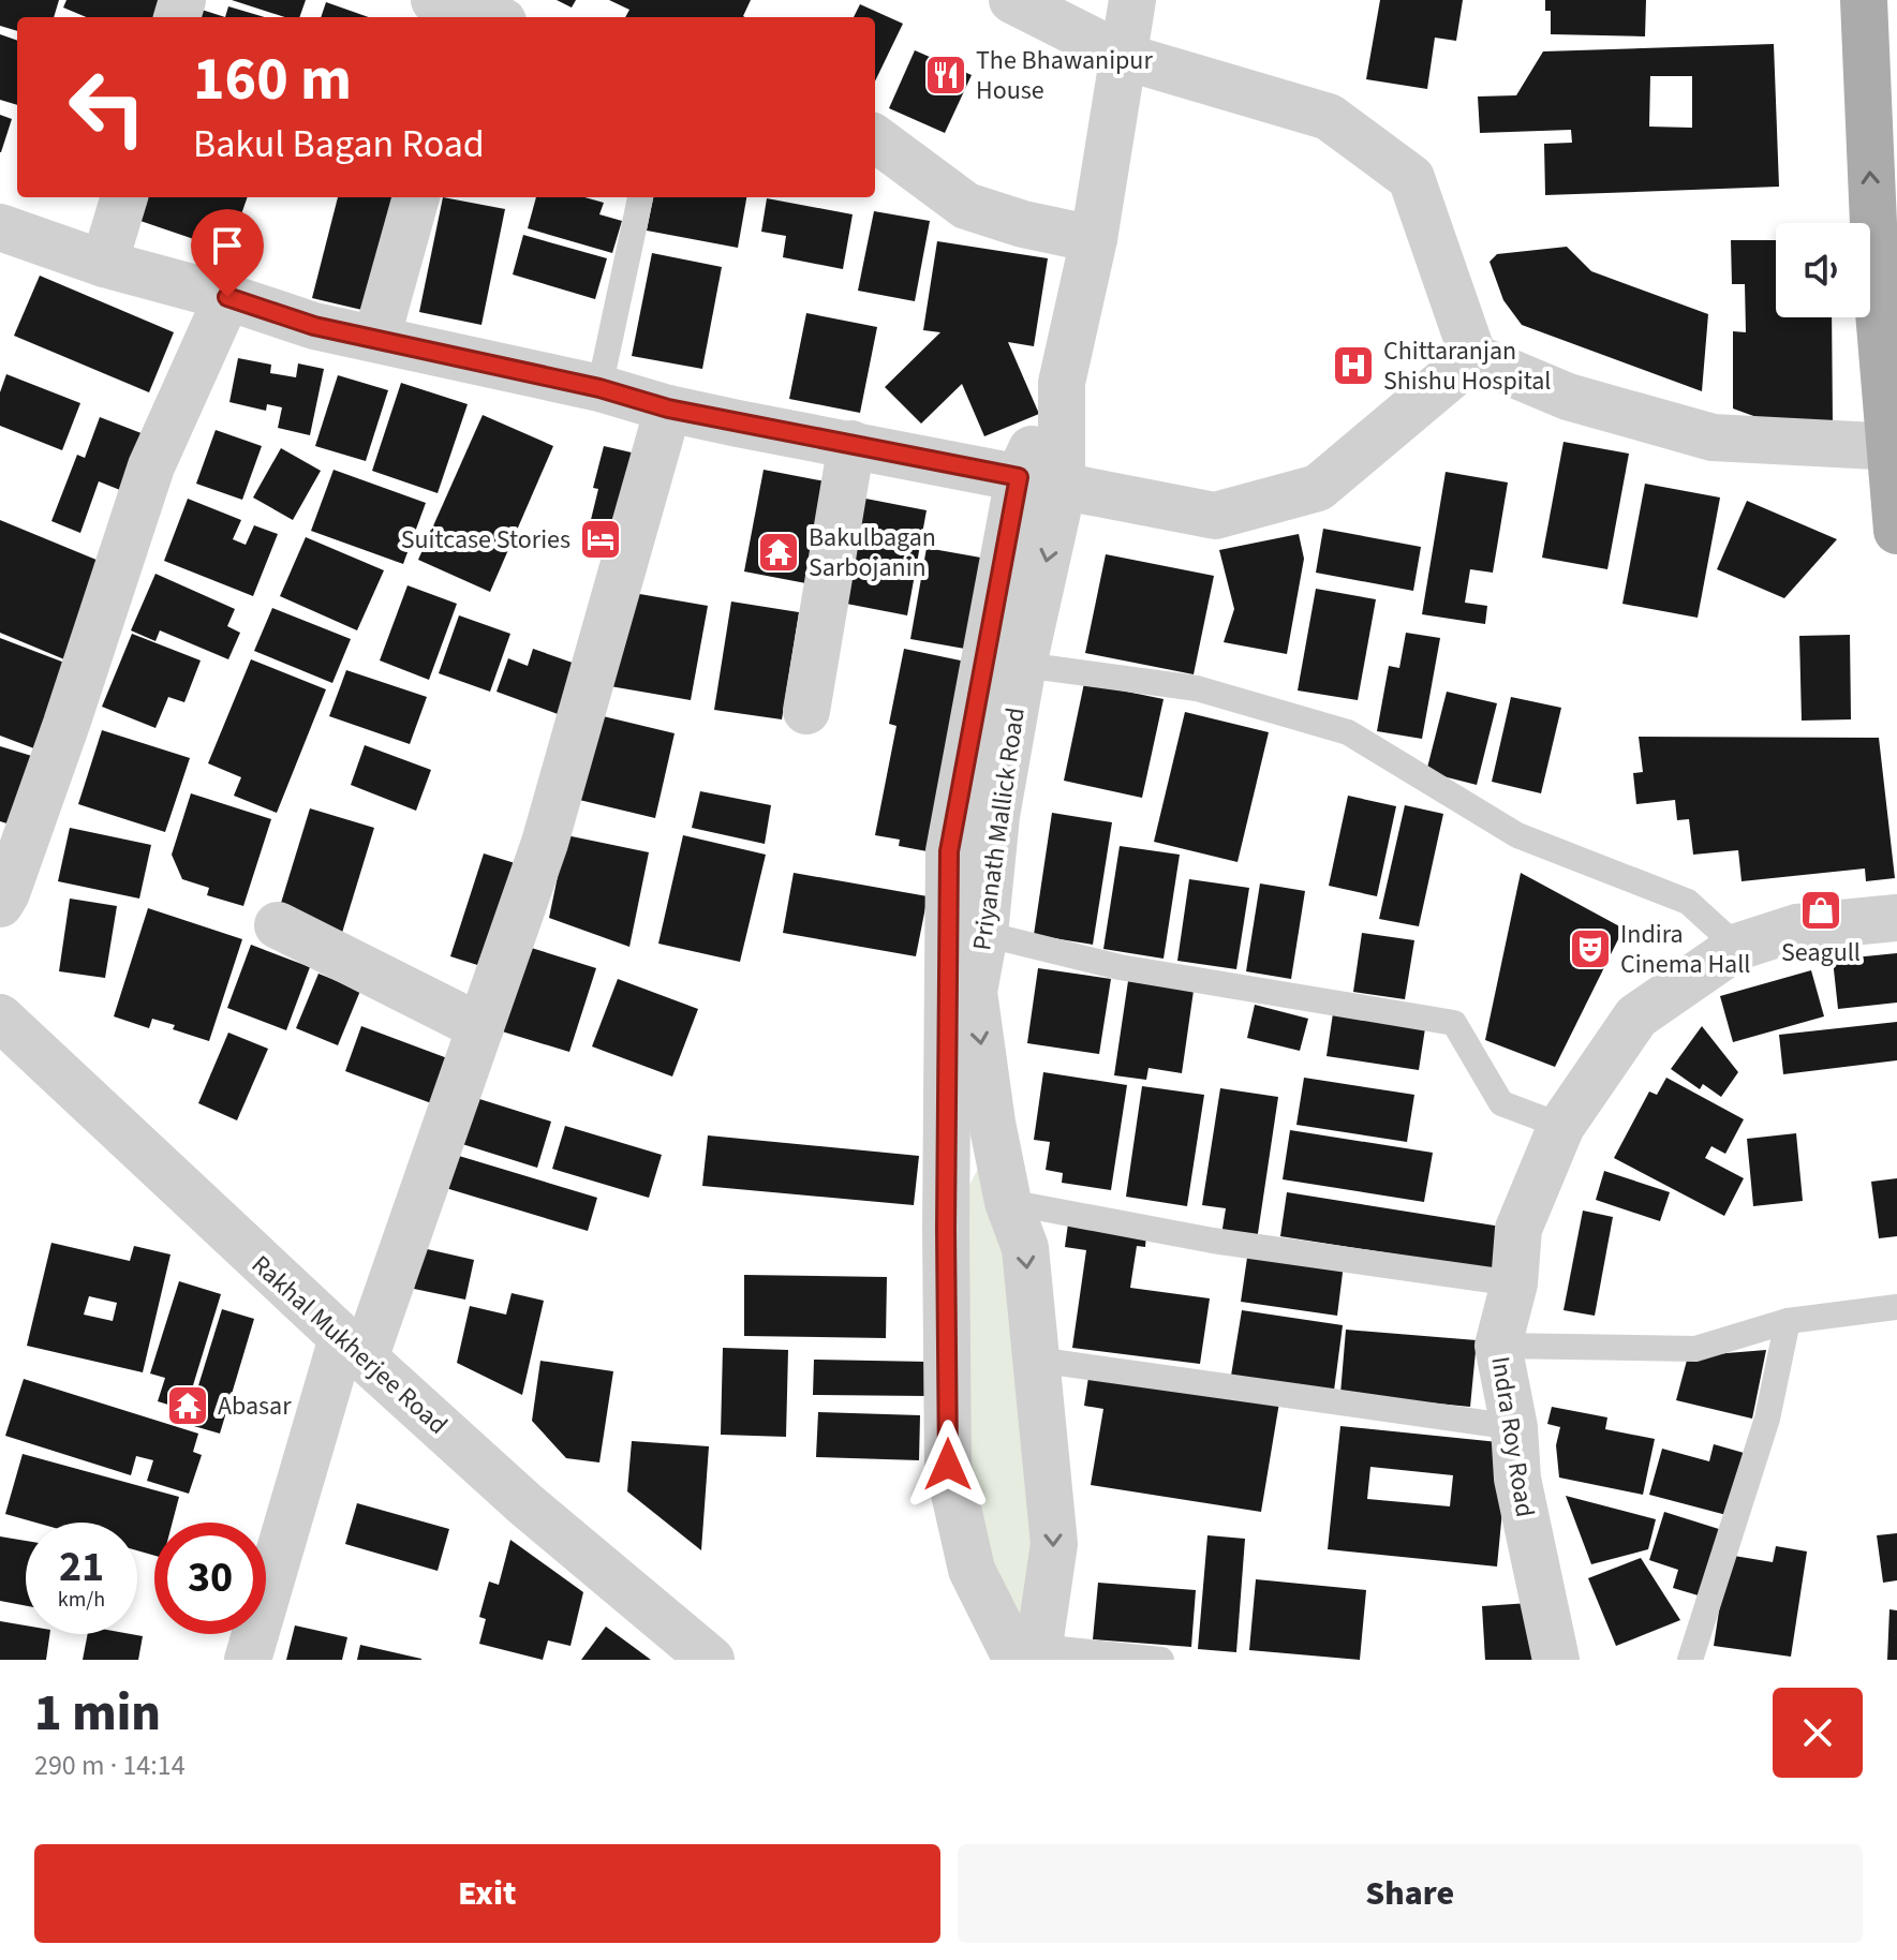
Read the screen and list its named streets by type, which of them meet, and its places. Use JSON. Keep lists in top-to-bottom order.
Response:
{
  "streets": {
    "street": ["Priyanath Mallick Road", "Rakhal Mukherjee Road", "Indra Roy Road"]
  },
  "places": {
    "restaurant": ["The Bhawanipur House"],
    "hospital": ["Chittaranjan Shishu Hospital"],
    "hotel": ["Suitcase Stories"],
    "temple": ["Bakulbagan Sarbojanin", "Abasar"],
    "shop": ["Seagull"],
    "theatre": ["Indira Cinema Hall"]
  },
  "page": {
    "turn": ["160 m", "Bakul Bagan Road"],
    "speed": "21 km/h",
    "limit": "30",
    "heading": ["1 min", "290 m · 14:14"],
    "buttons": ["Exit", "Share"]
  }
}
